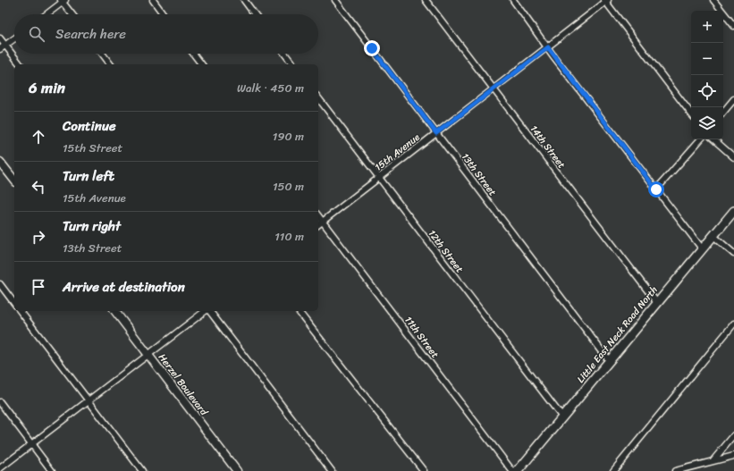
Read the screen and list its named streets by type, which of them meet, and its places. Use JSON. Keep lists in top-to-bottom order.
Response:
{
  "streets": {
    "main road": ["Little East Neck Road North"],
    "street": [
      "14th Street",
      "15th Avenue",
      "13th Street",
      "12th Street",
      "11th Street",
      "Herzel Boulevard"
    ]
  },
  "crossings": [
    ["14th Street", "15th Avenue"],
    ["14th Street", "Little East Neck Road North"],
    ["15th Avenue", "13th Street"],
    ["15th Avenue", "12th Street"],
    ["15th Avenue", "11th Street"],
    ["13th Street", "Little East Neck Road North"],
    ["12th Street", "Little East Neck Road North"]
  ],
  "page": {
    "map_buttons": ["+", "−"],
    "search": "Search here",
    "heading": ["6 min", "Walk · 450 m"],
    "list": [
      ["Continue", "15th Street", "190 m"],
      ["Turn left", "15th Avenue", "150 m"],
      ["Turn right", "13th Street", "110 m"],
      "Arrive at destination"
    ]
  }
}
